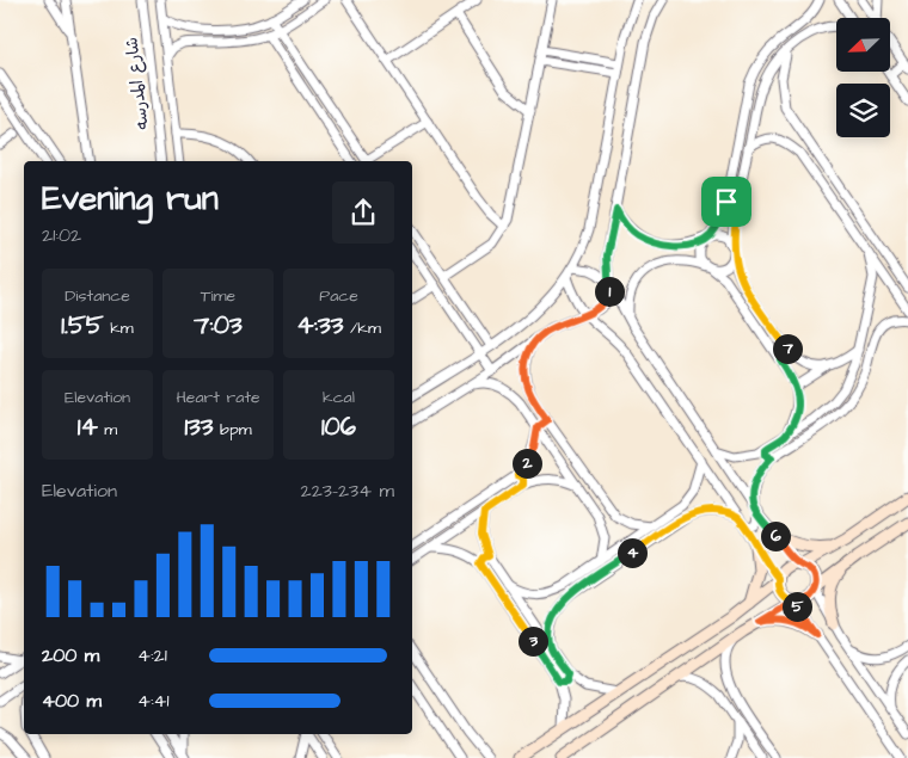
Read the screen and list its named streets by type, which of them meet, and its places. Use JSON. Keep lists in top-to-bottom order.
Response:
{
  "streets": {
    "street": ["شارع المدرسه"]
  },
  "north": "bottom left",
  "page": {
    "heading": ["Evening run", "21:02"],
    "stats": [
      ["Distance", "1.55 km"],
      ["Time", "7:03"],
      ["Pace", "4:33 /km"],
      ["Elevation", "14 m"],
      ["Heart rate", "133 bpm"],
      ["kcal", "106"]
    ],
    "pins": [
      "1",
      "7",
      "2",
      "6",
      "4",
      "5",
      "3"
    ],
    "chart": ["Elevation", "223–234 m"],
    "list": [
      {
        "name": "200 m",
        "note": "4:21"
      },
      {
        "name": "400 m",
        "note": "4:41"
      }
    ]
  }
}
